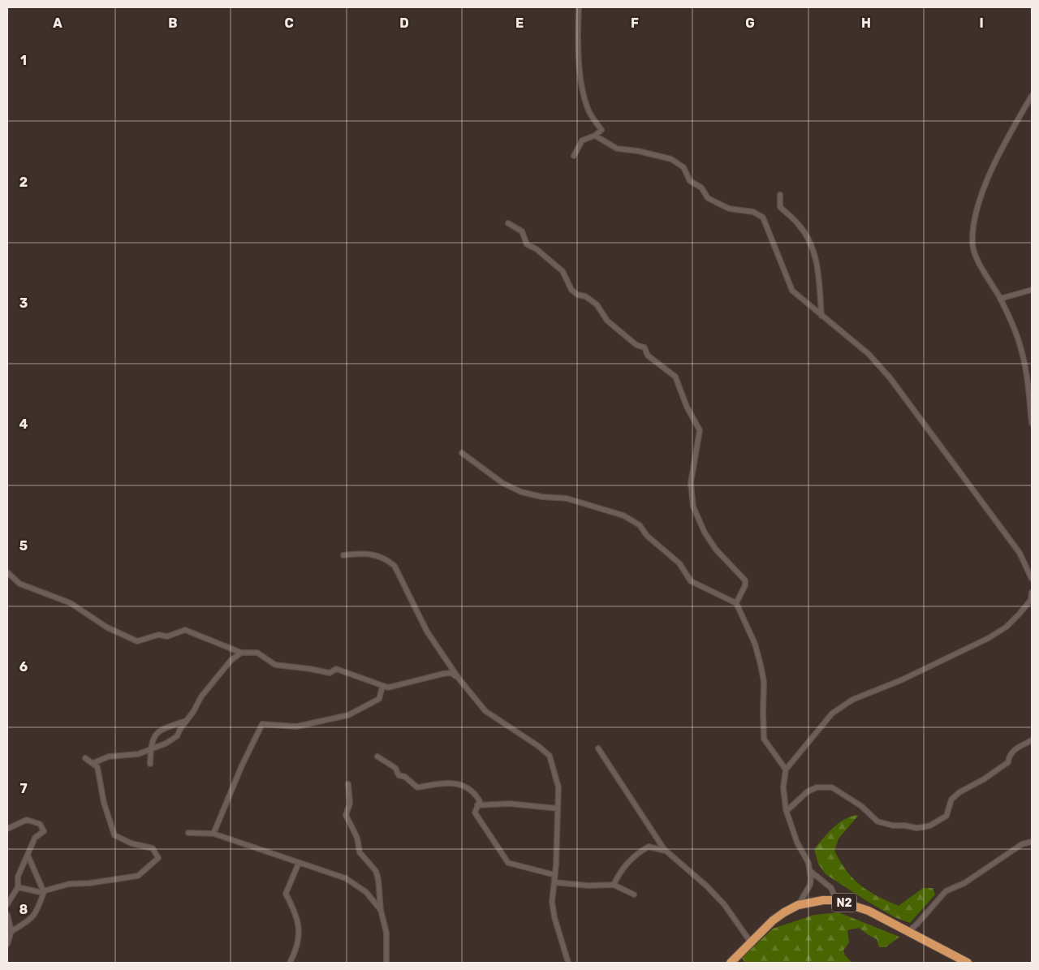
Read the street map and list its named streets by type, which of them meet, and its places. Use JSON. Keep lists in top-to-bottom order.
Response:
{
  "streets": {
    "highway": ["N2"]
  },
  "grid": {
    "columns": [
      "A",
      "B",
      "C",
      "D",
      "E",
      "F",
      "G",
      "H",
      "I"
    ],
    "rows": [
      "1",
      "2",
      "3",
      "4",
      "5",
      "6",
      "7",
      "8"
    ]
  }
}
